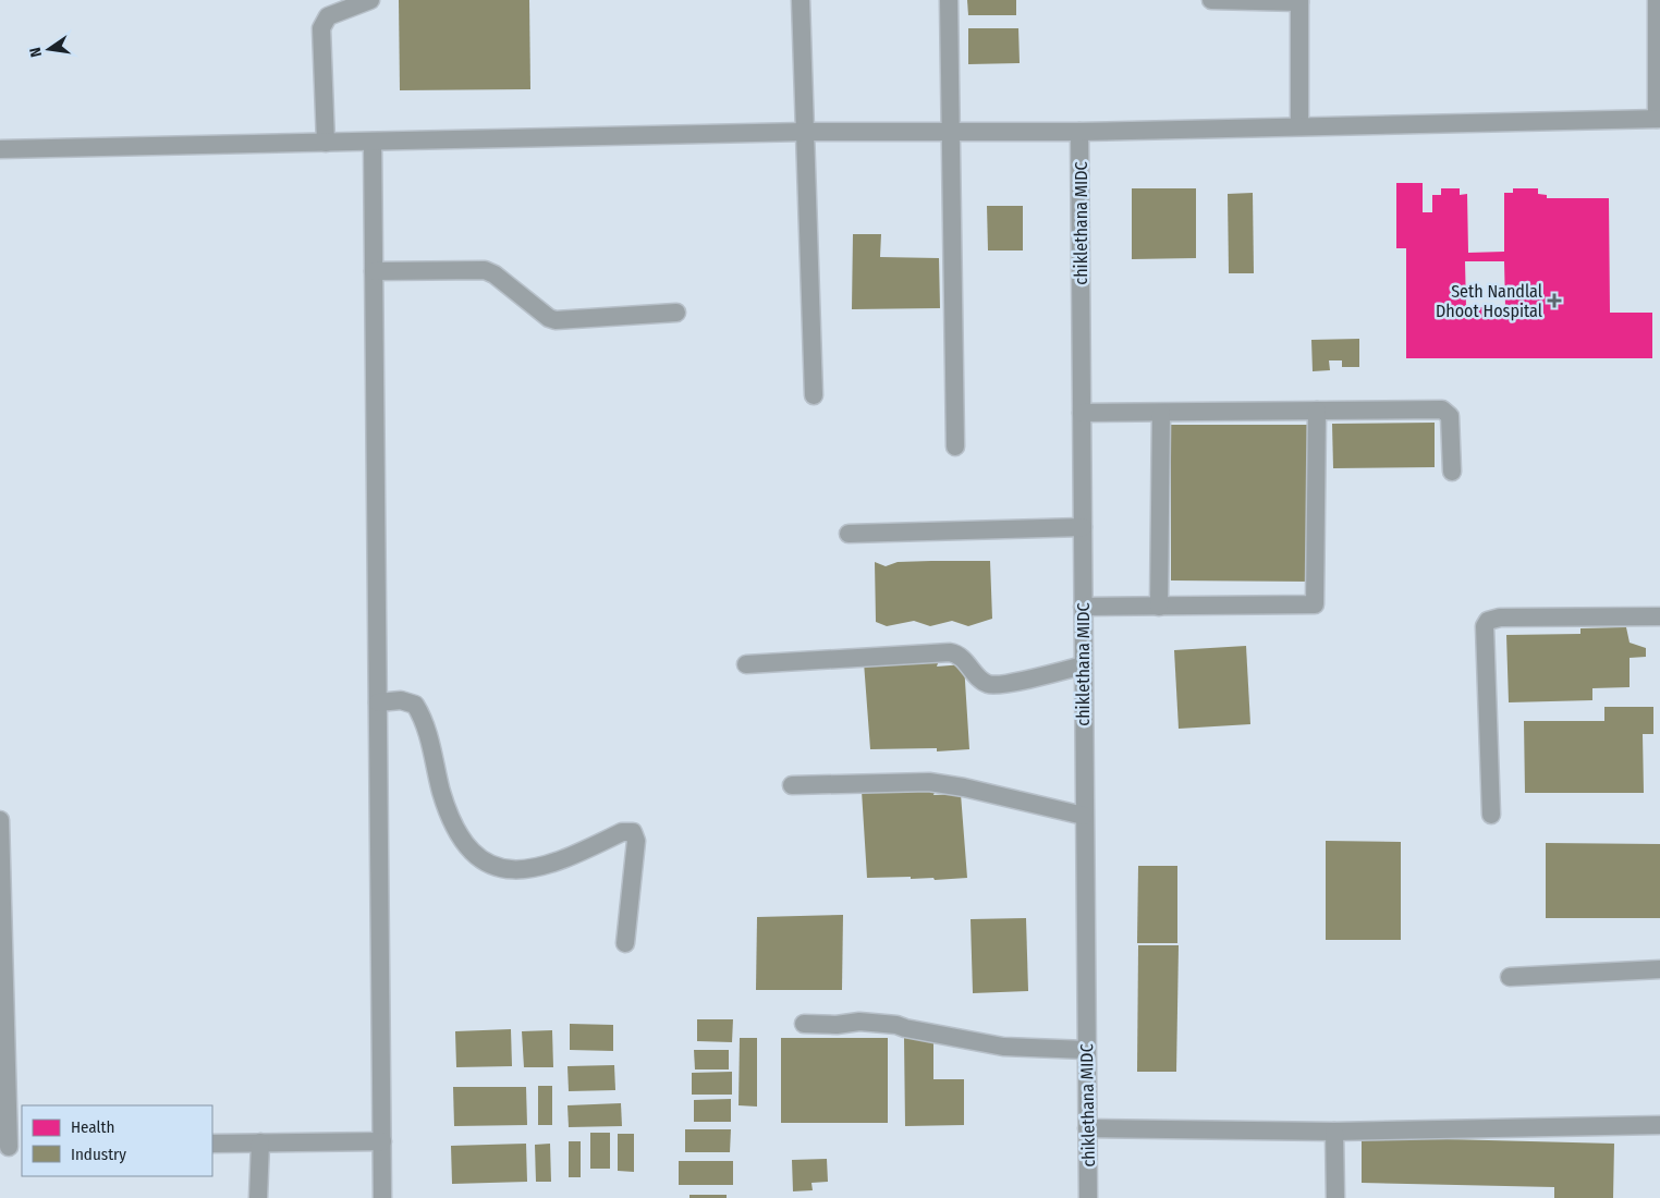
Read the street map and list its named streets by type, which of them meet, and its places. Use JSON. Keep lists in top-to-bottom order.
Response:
{
  "streets": {
    "street": ["chiklethana MIDC"]
  },
  "places": {
    "health": ["Seth Nandlal Dhoot Hospital"]
  },
  "legend": ["Health", "Industry"],
  "north": "left"
}
